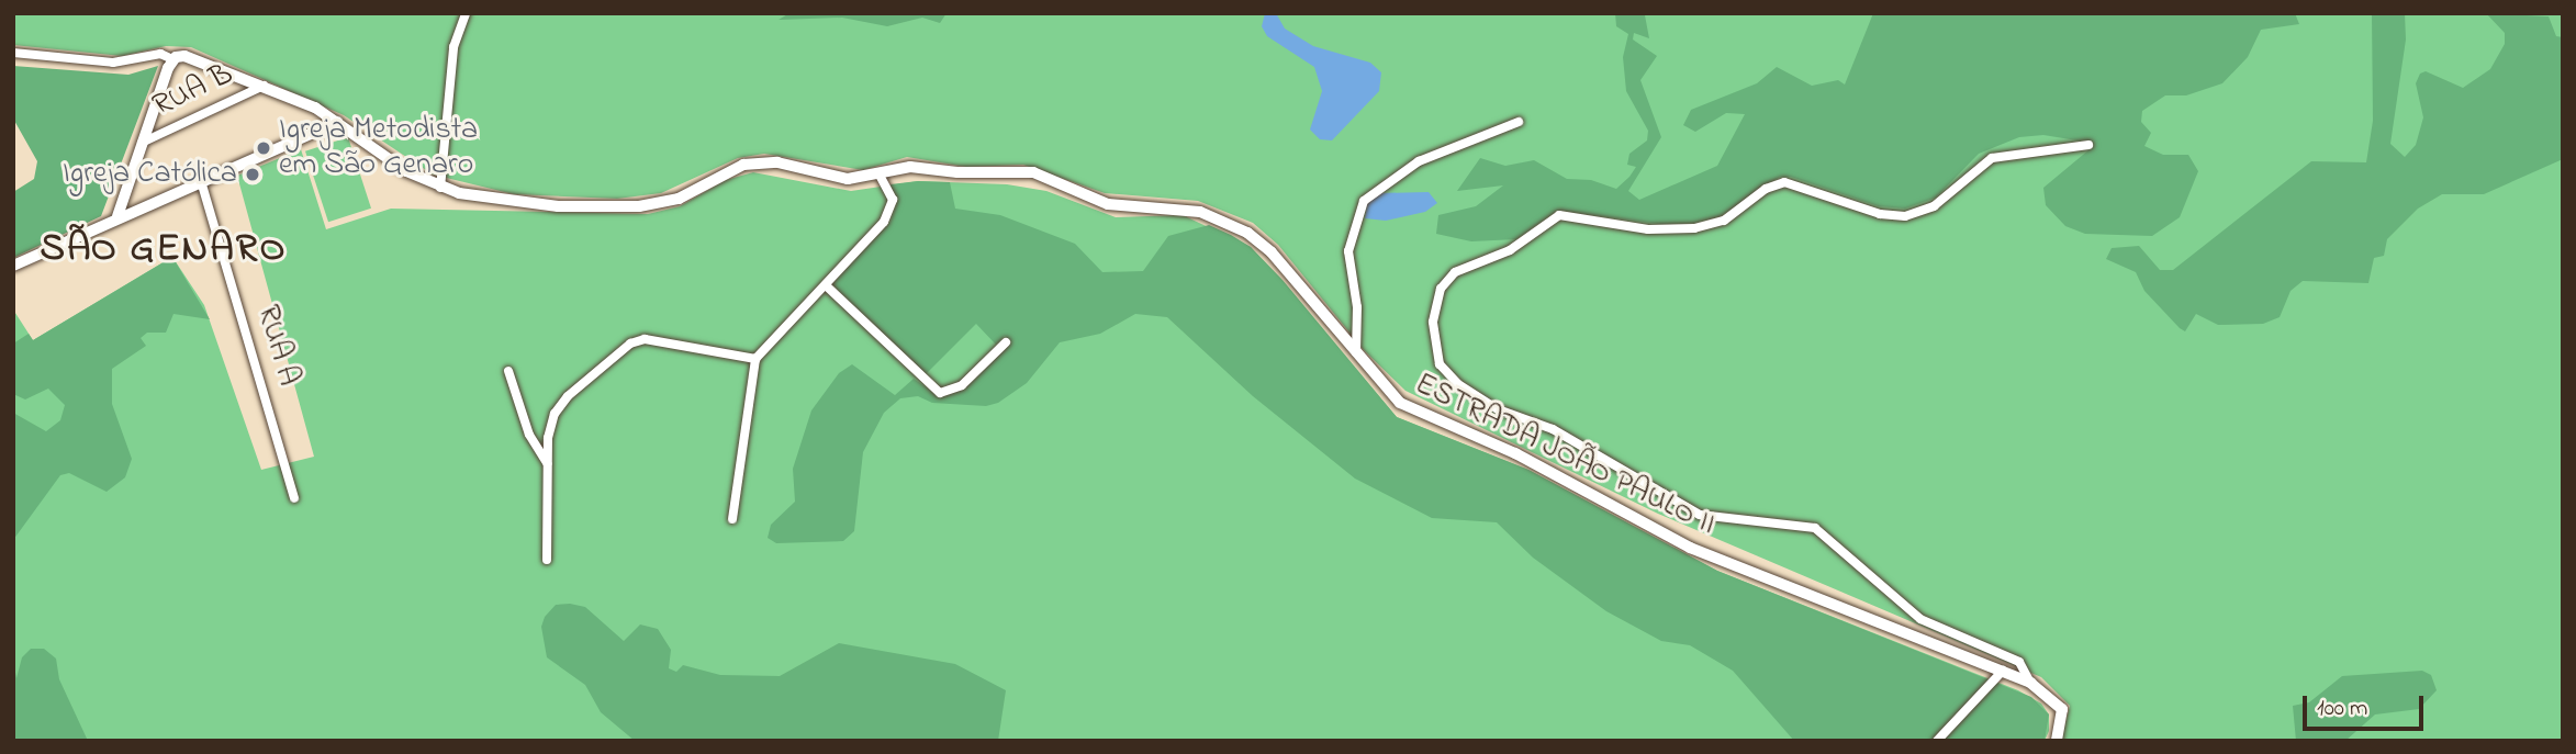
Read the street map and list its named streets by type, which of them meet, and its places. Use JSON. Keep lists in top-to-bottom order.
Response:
{
  "streets": {
    "street": ["RUA B", "RUA A", "ESTRADA JOÃO PAULO II"]
  },
  "crossings": [
    ["RUA B", "ESTRADA JOÃO PAULO II"]
  ],
  "districts": ["SÃO GENARO"],
  "places": ["Igreja Metodista em São Genaro", "Igreja Católica"],
  "scale_bar": "100 m"
}
